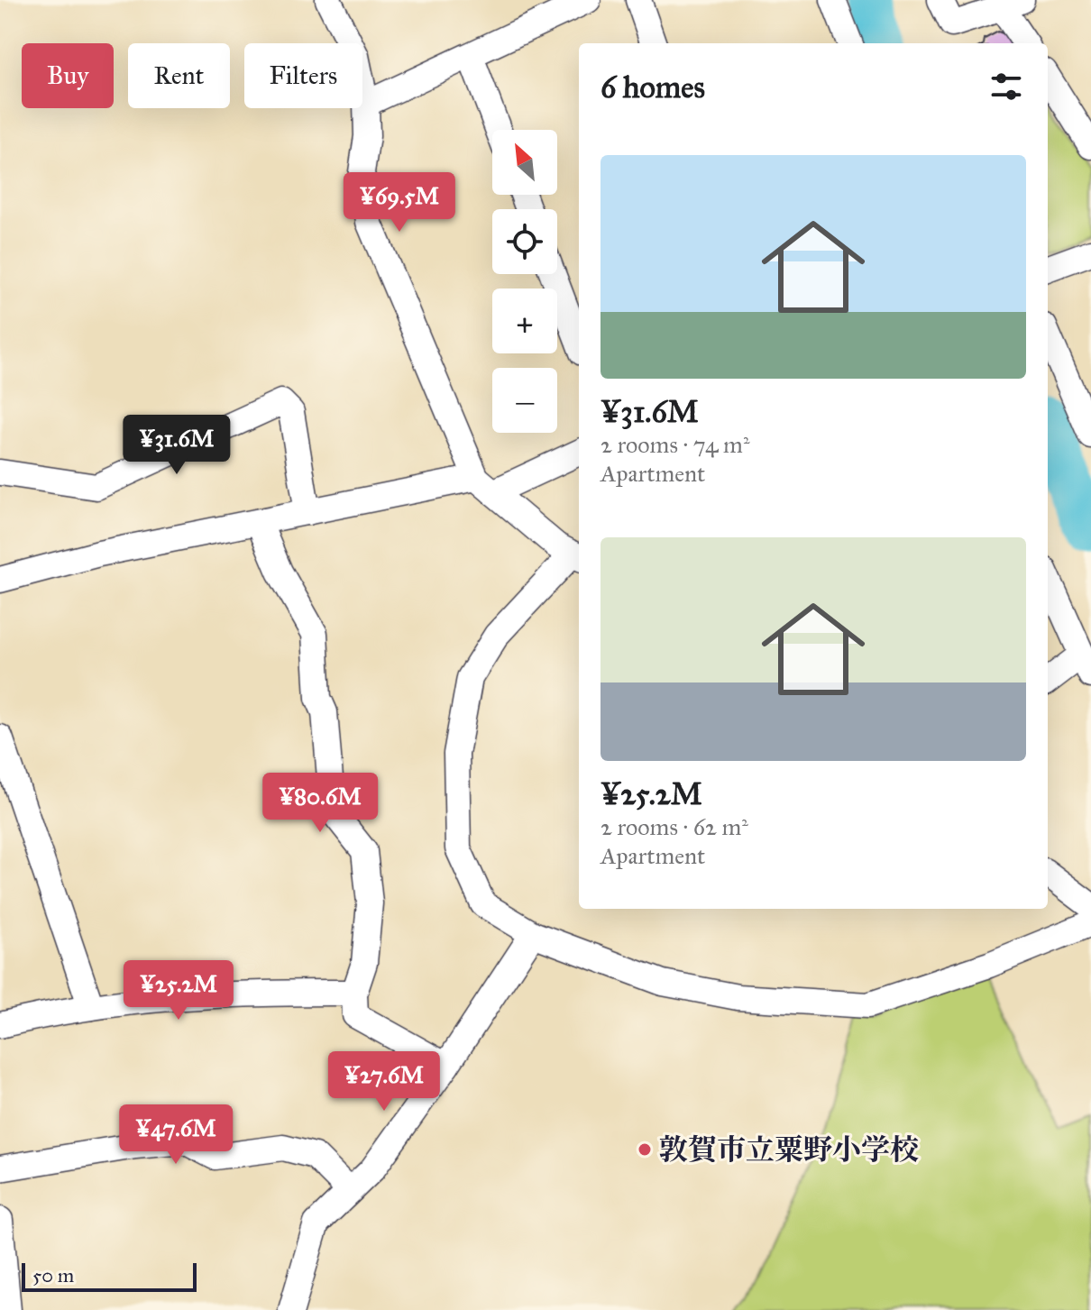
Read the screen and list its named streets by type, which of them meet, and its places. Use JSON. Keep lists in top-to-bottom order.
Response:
{
  "places": ["敦賀市立粟野小学校"],
  "scale_bar": "50 m",
  "north": "top left",
  "page": {
    "chip": ["Buy", "Rent", "Filters"],
    "heading": "6 homes",
    "map_buttons": ["+", "−"],
    "list": [
      {
        "name": "¥31.6M",
        "note": "2 rooms · 74 m² · Apartment"
      },
      {
        "name": "¥25.2M",
        "note": "2 rooms · 62 m² · Apartment"
      }
    ],
    "price": [
      "¥69.5M",
      "¥31.6M",
      "¥80.6M",
      "¥25.2M",
      "¥27.6M",
      "¥47.6M"
    ],
    "scale": "50 m"
  }
}
